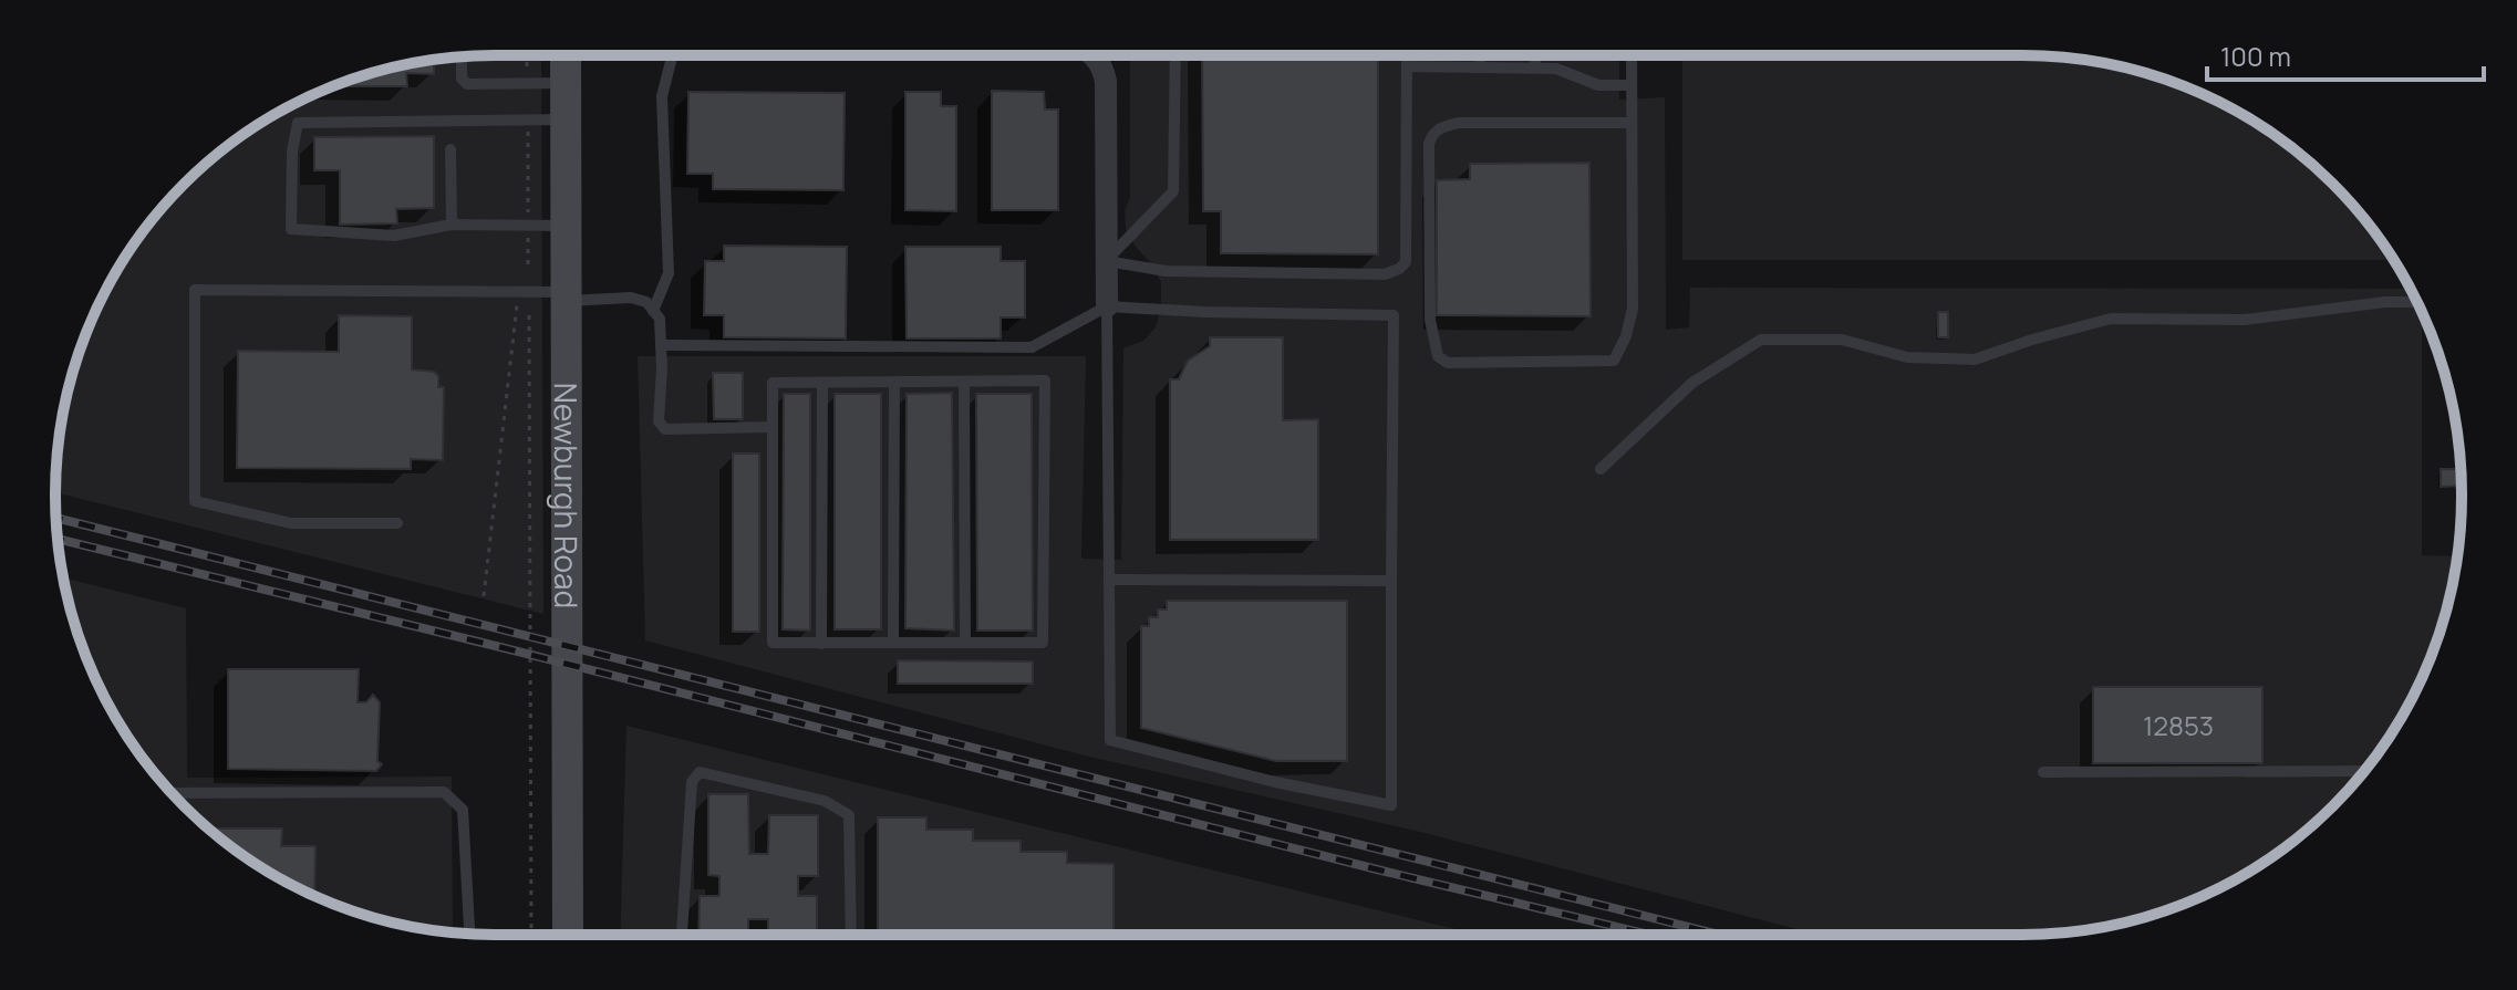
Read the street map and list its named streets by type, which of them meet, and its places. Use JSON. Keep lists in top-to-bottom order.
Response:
{
  "streets": {
    "main road": ["Newburgh Road"]
  },
  "house_numbers": ["12853"],
  "scale_bar": "100 m"
}
